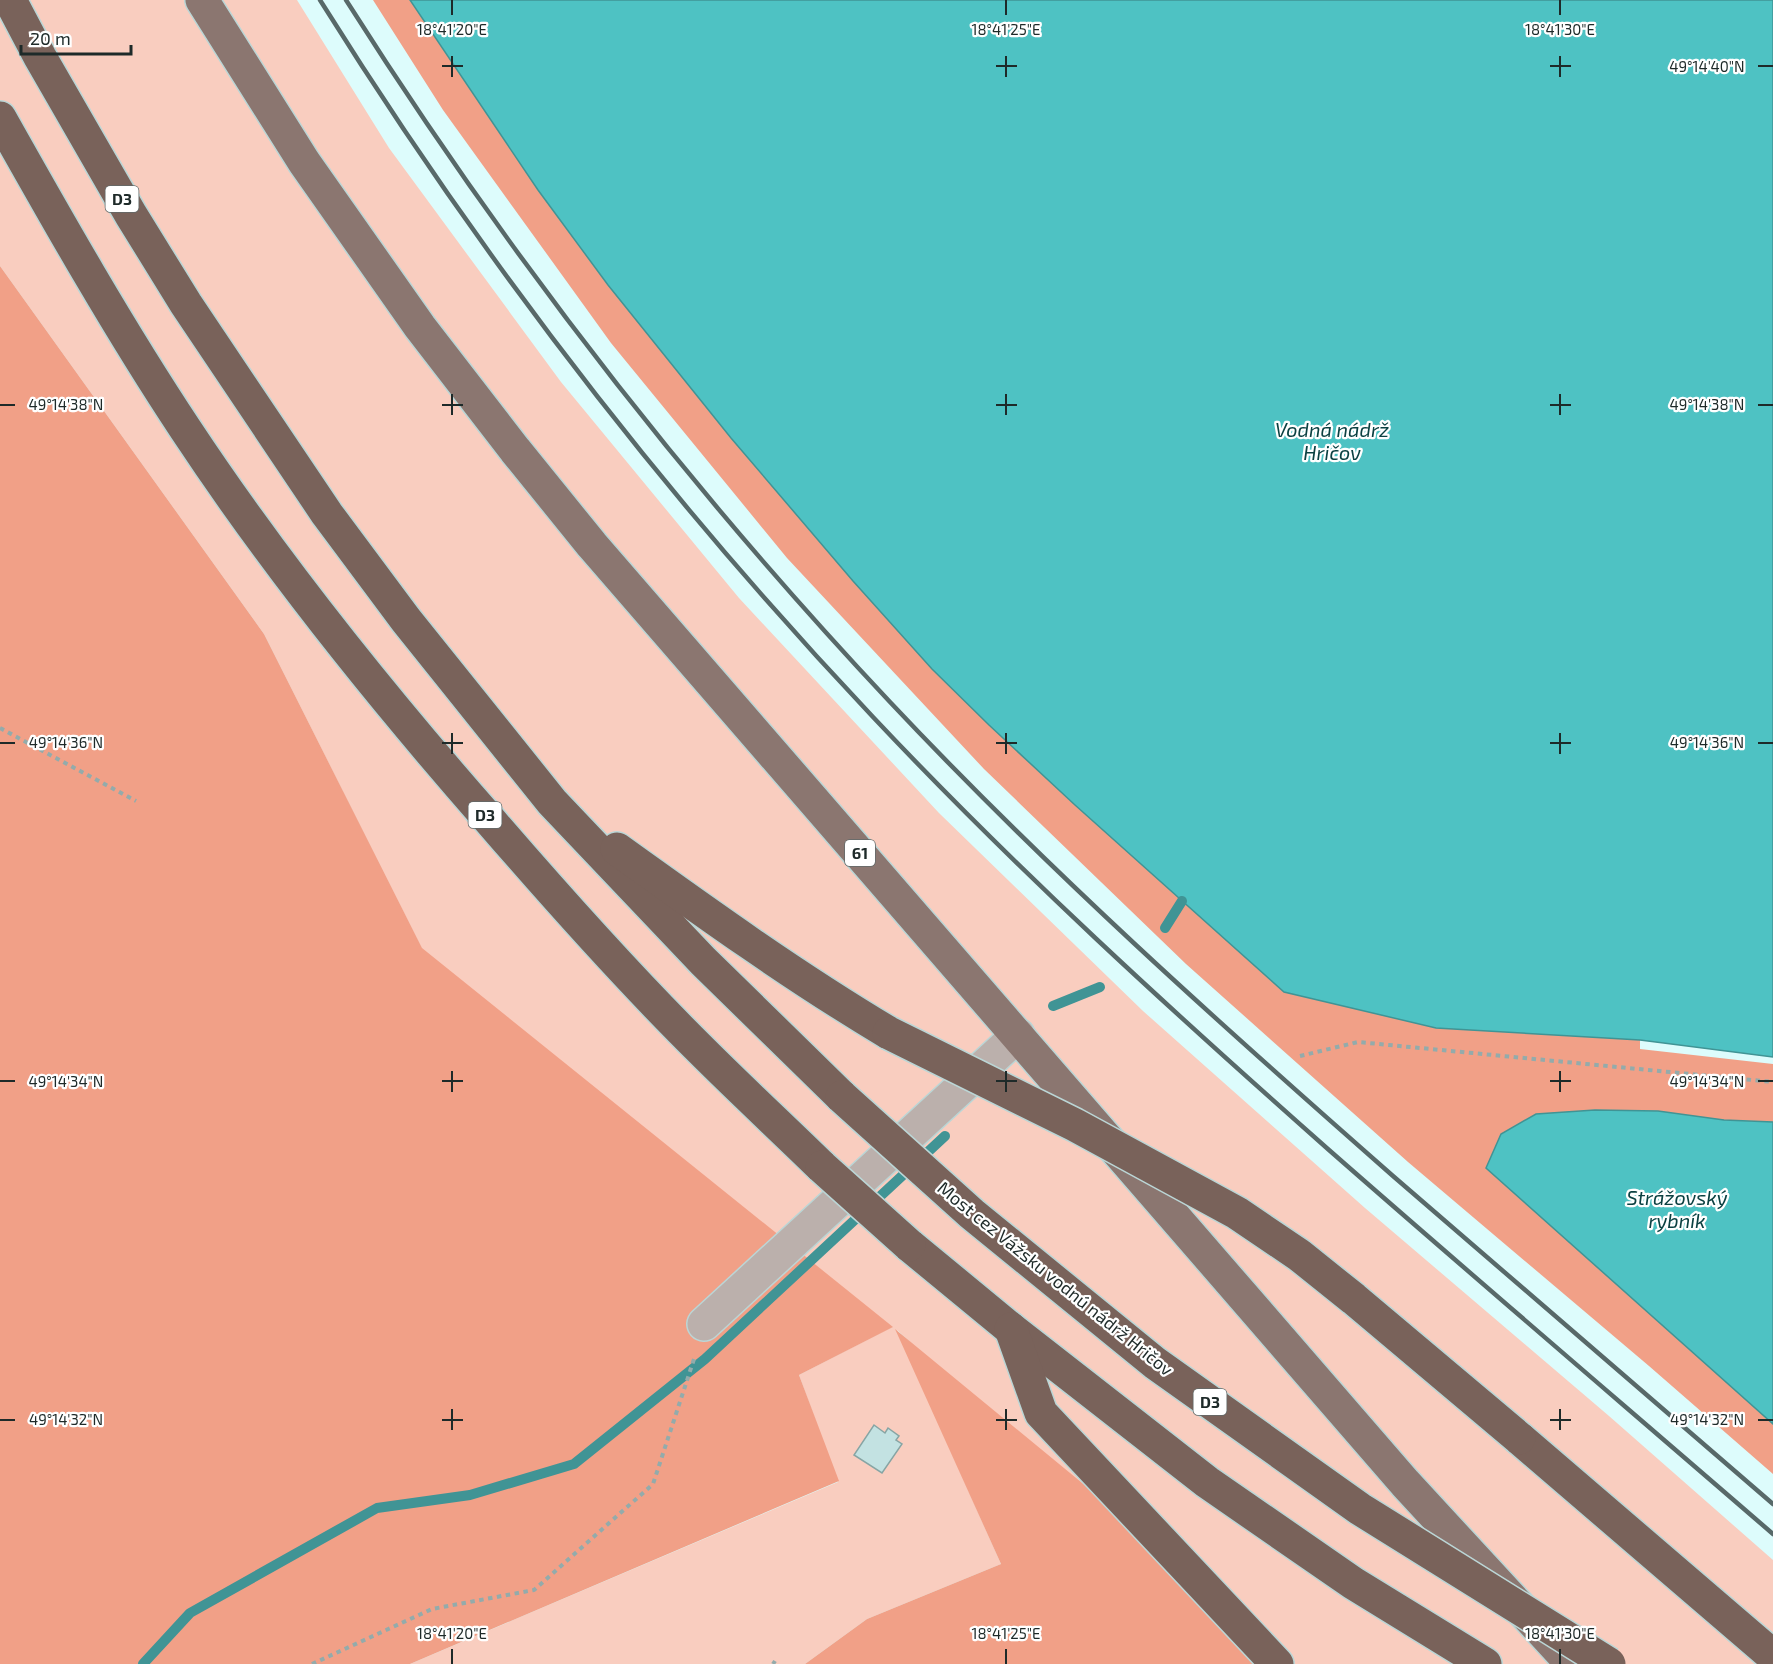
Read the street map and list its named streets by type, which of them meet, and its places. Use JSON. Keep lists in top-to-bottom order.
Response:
{
  "streets": {
    "highway": ["D3", "Most cez Vážsku vodnú nádrž Hričov"],
    "main road": ["61"]
  },
  "crossings": [
    ["D3", "Most cez Vážsku vodnú nádrž Hričov"]
  ],
  "water": ["Vodná nádrž Hričov", "Strážovský rybník"],
  "scale_bar": "20 m",
  "coordinates": [
    "18°41'20\"E",
    "18°41'25\"E",
    "18°41'30\"E",
    "49°14'40\"N",
    "49°14'38\"N",
    "49°14'36\"N",
    "49°14'34\"N",
    "49°14'32\"N"
  ]
}
